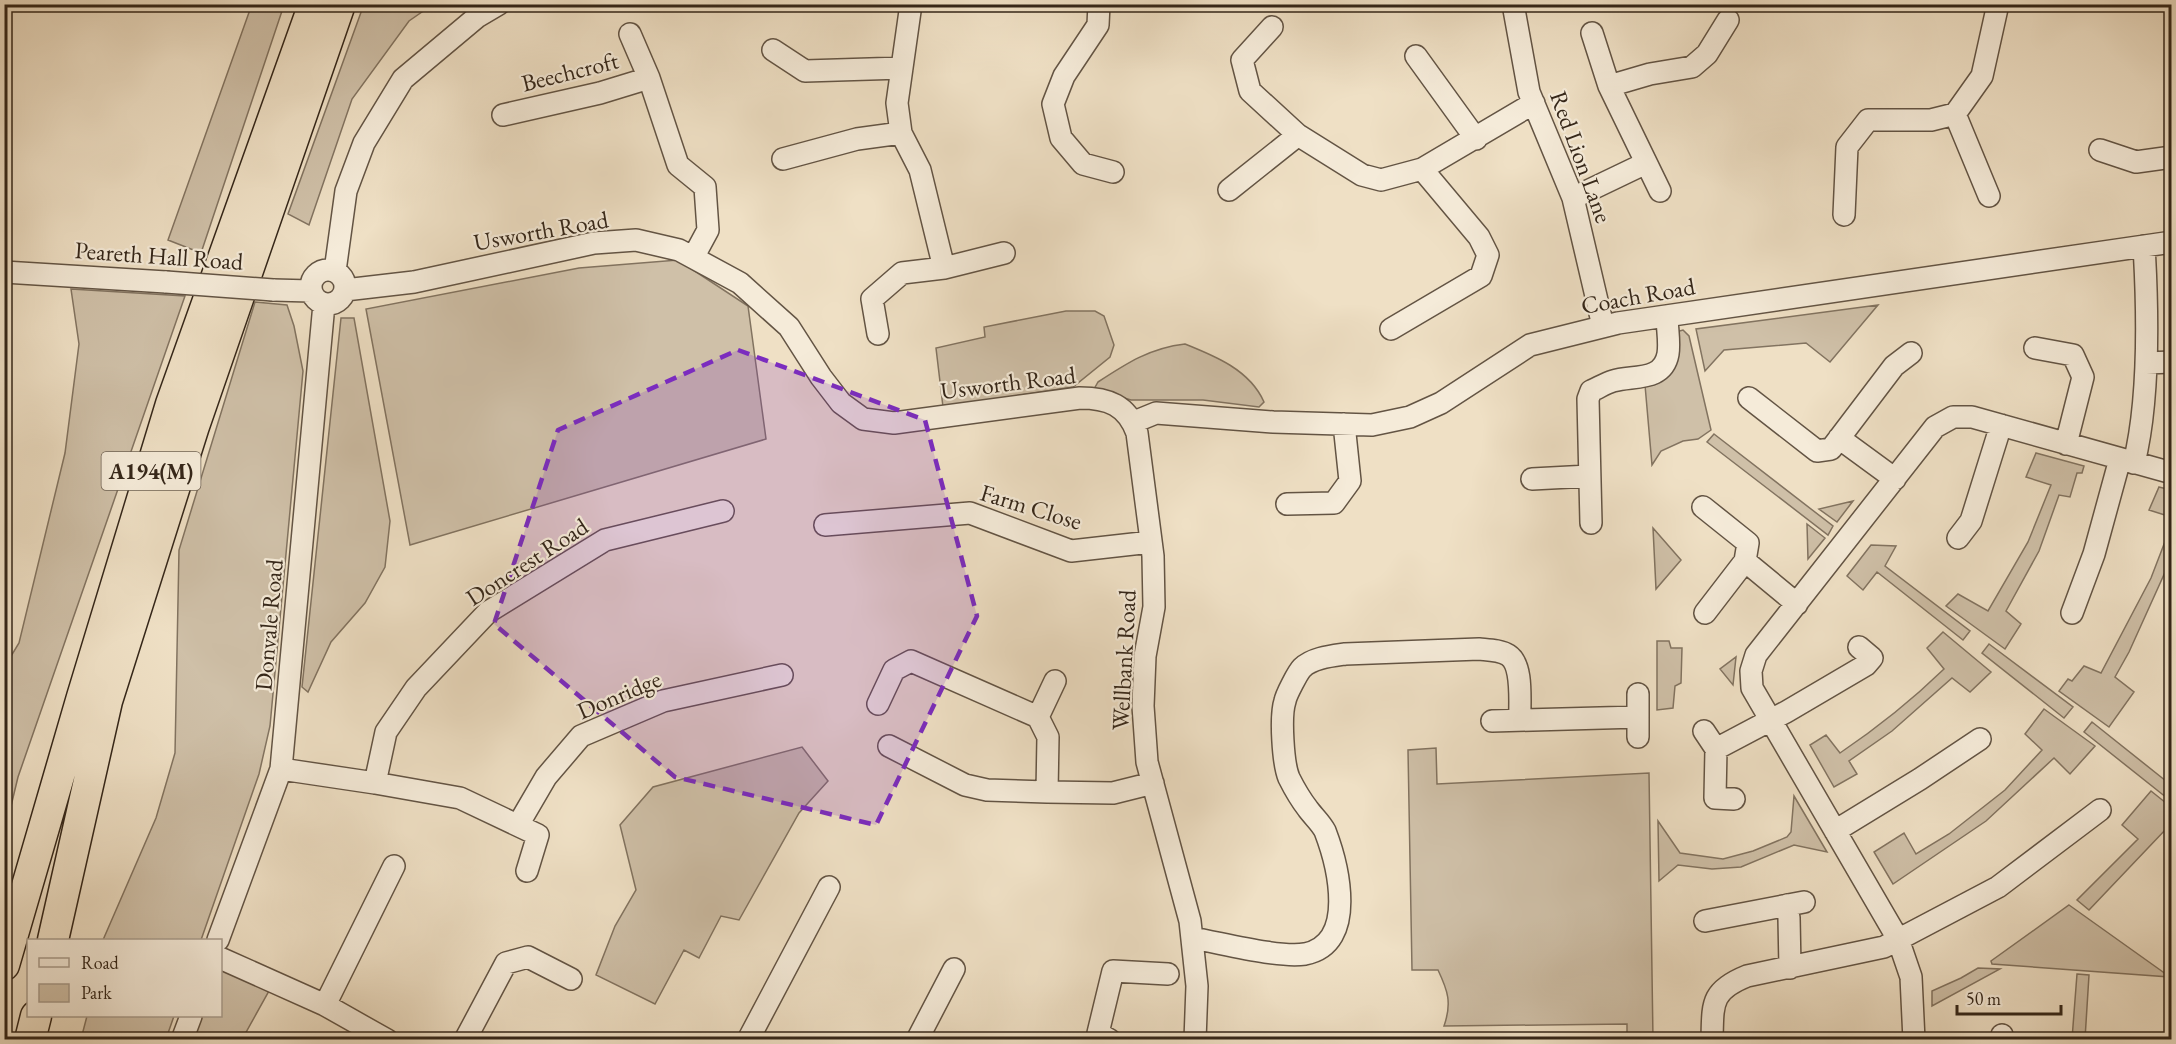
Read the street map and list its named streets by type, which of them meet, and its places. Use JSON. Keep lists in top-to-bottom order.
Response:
{
  "streets": {
    "highway": ["A194(M)"],
    "street": [
      "Beechcroft",
      "Red Lion Lane",
      "Usworth Road",
      "Peareth Hall Road",
      "Coach Road",
      "Farm Close",
      "Doncrest Road",
      "Donvale Road",
      "Wellbank Road",
      "Donridge"
    ]
  },
  "crossings": [
    ["Beechcroft", "Usworth Road"],
    ["Red Lion Lane", "Coach Road"],
    ["Usworth Road", "Peareth Hall Road"],
    ["Usworth Road", "Coach Road"],
    ["Usworth Road", "Donvale Road"],
    ["Usworth Road", "Wellbank Road"],
    ["Peareth Hall Road", "Donvale Road"],
    ["Coach Road", "Wellbank Road"],
    ["Farm Close", "Wellbank Road"]
  ],
  "legend": ["Road", "Park"],
  "scale_bar": "50 m"
}
